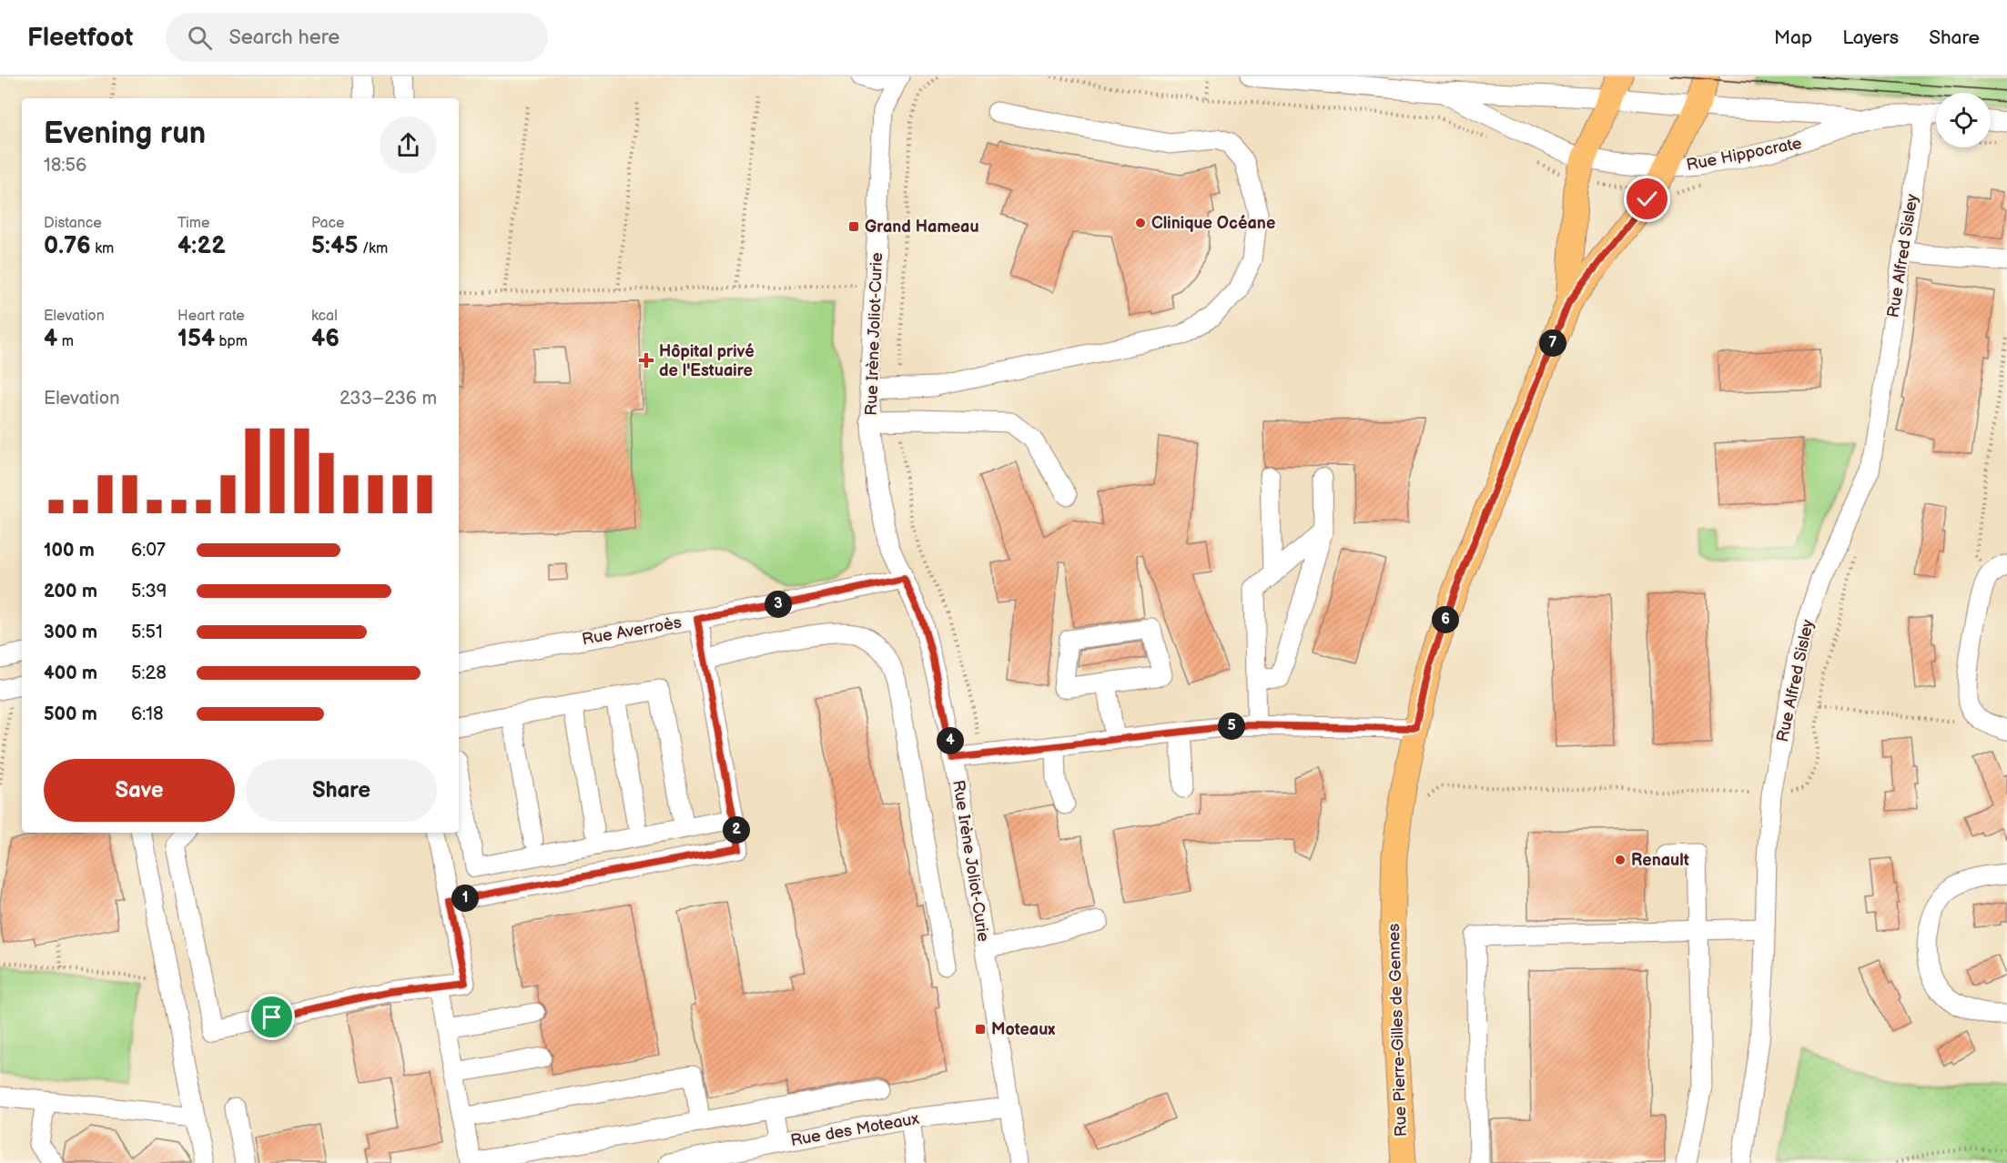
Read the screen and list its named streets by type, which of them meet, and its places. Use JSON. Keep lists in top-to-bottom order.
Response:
{
  "streets": {
    "main road": ["Rue Pierre-Gilles de Gennes"],
    "street": [
      "Rue Hippocrate",
      "Rue Alfred Sisley",
      "Rue Irène Joliot-Curie",
      "Rue Averroès",
      "Rue des Moteaux"
    ]
  },
  "crossings": [
    ["Rue Hippocrate", "Rue Alfred Sisley"],
    ["Rue Hippocrate", "Rue Pierre-Gilles de Gennes"],
    ["Rue Irène Joliot-Curie", "Rue Averroès"],
    ["Rue Irène Joliot-Curie", "Rue des Moteaux"]
  ],
  "places": {
    "other": ["Clinique Océane", "Renault"],
    "transit": ["Grand Hameau", "Moteaux"],
    "health": ["Hôpital privé de l'Estuaire"]
  },
  "page": {
    "header": "Fleetfoot",
    "search": "Search here",
    "nav": ["Map", "Layers", "Share"],
    "heading": ["Evening run", "18:56"],
    "stats": [
      ["Distance", "0.76 km"],
      ["Time", "4:22"],
      ["Pace", "5:45 /km"],
      ["Elevation", "4 m"],
      ["Heart rate", "154 bpm"],
      ["kcal", "46"]
    ],
    "pins": [
      "7",
      "3",
      "6",
      "5",
      "4",
      "2",
      "1"
    ],
    "chart": ["Elevation", "233–236 m"],
    "list": [
      {
        "name": "100 m",
        "note": "6:07"
      },
      {
        "name": "200 m",
        "note": "5:39"
      },
      {
        "name": "300 m",
        "note": "5:51"
      },
      {
        "name": "400 m",
        "note": "5:28"
      },
      {
        "name": "500 m",
        "note": "6:18"
      }
    ],
    "buttons": ["Save", "Share"]
  }
}
